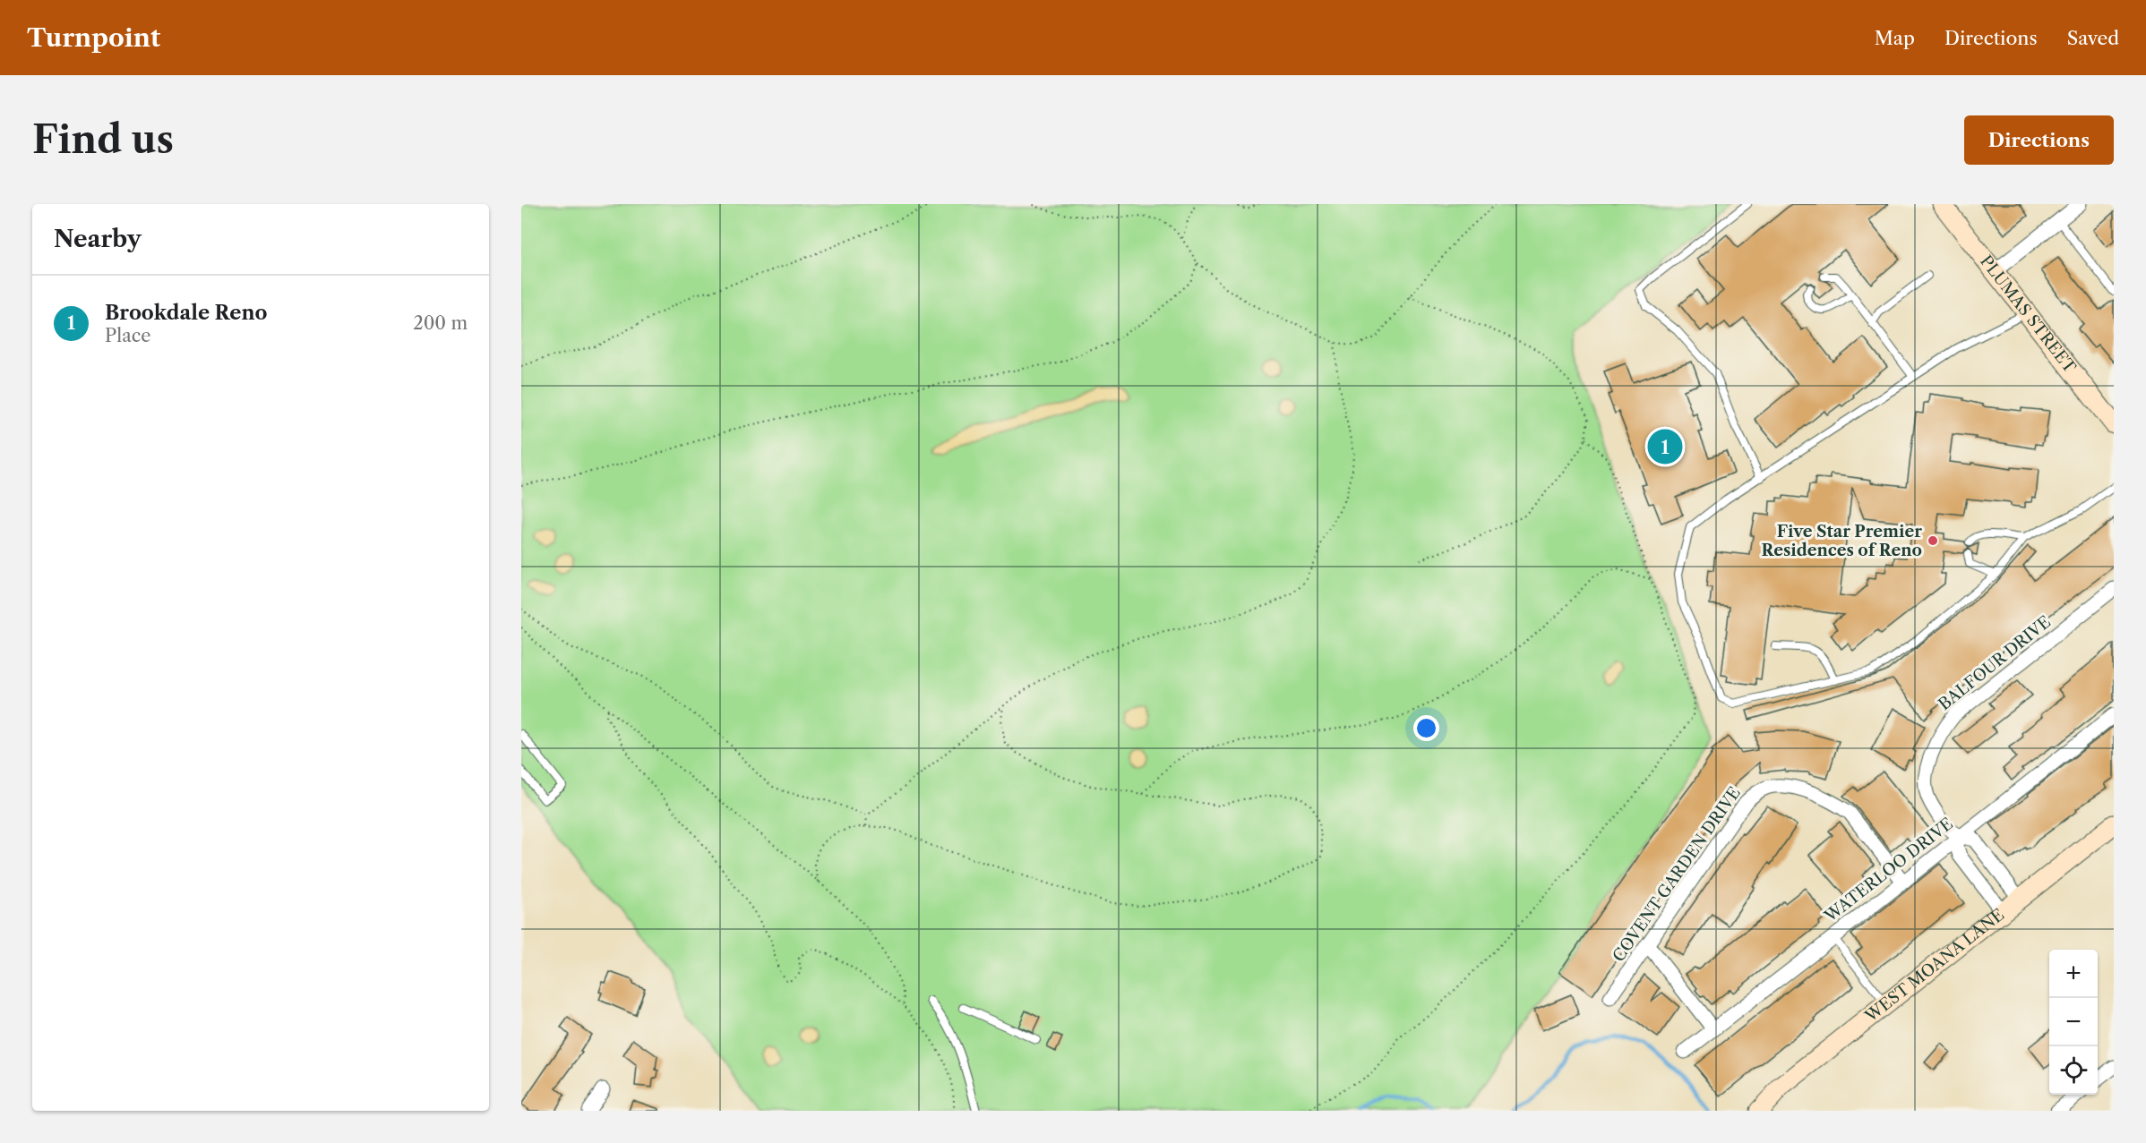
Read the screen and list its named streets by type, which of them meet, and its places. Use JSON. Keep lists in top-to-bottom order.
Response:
{
  "streets": {
    "street": [
      "PLUMAS STREET",
      "BALFOUR DRIVE",
      "WATERLOO DRIVE",
      "COVENT GARDEN DRIVE",
      "WEST MOANA LANE"
    ]
  },
  "crossings": [
    ["BALFOUR DRIVE", "WATERLOO DRIVE"],
    ["BALFOUR DRIVE", "WEST MOANA LANE"],
    ["WATERLOO DRIVE", "COVENT GARDEN DRIVE"]
  ],
  "places": ["Five Star Premier Residences of Reno"],
  "page": {
    "header": "Turnpoint",
    "nav": ["Map", "Directions", "Saved"],
    "buttons": "Directions",
    "title": "Find us",
    "heading": "Nearby",
    "list": [
      {
        "mark": "1",
        "name": "Brookdale Reno",
        "note": "Place",
        "value": "200 m"
      }
    ],
    "pins": "1",
    "map_buttons": ["+", "−"]
  }
}
